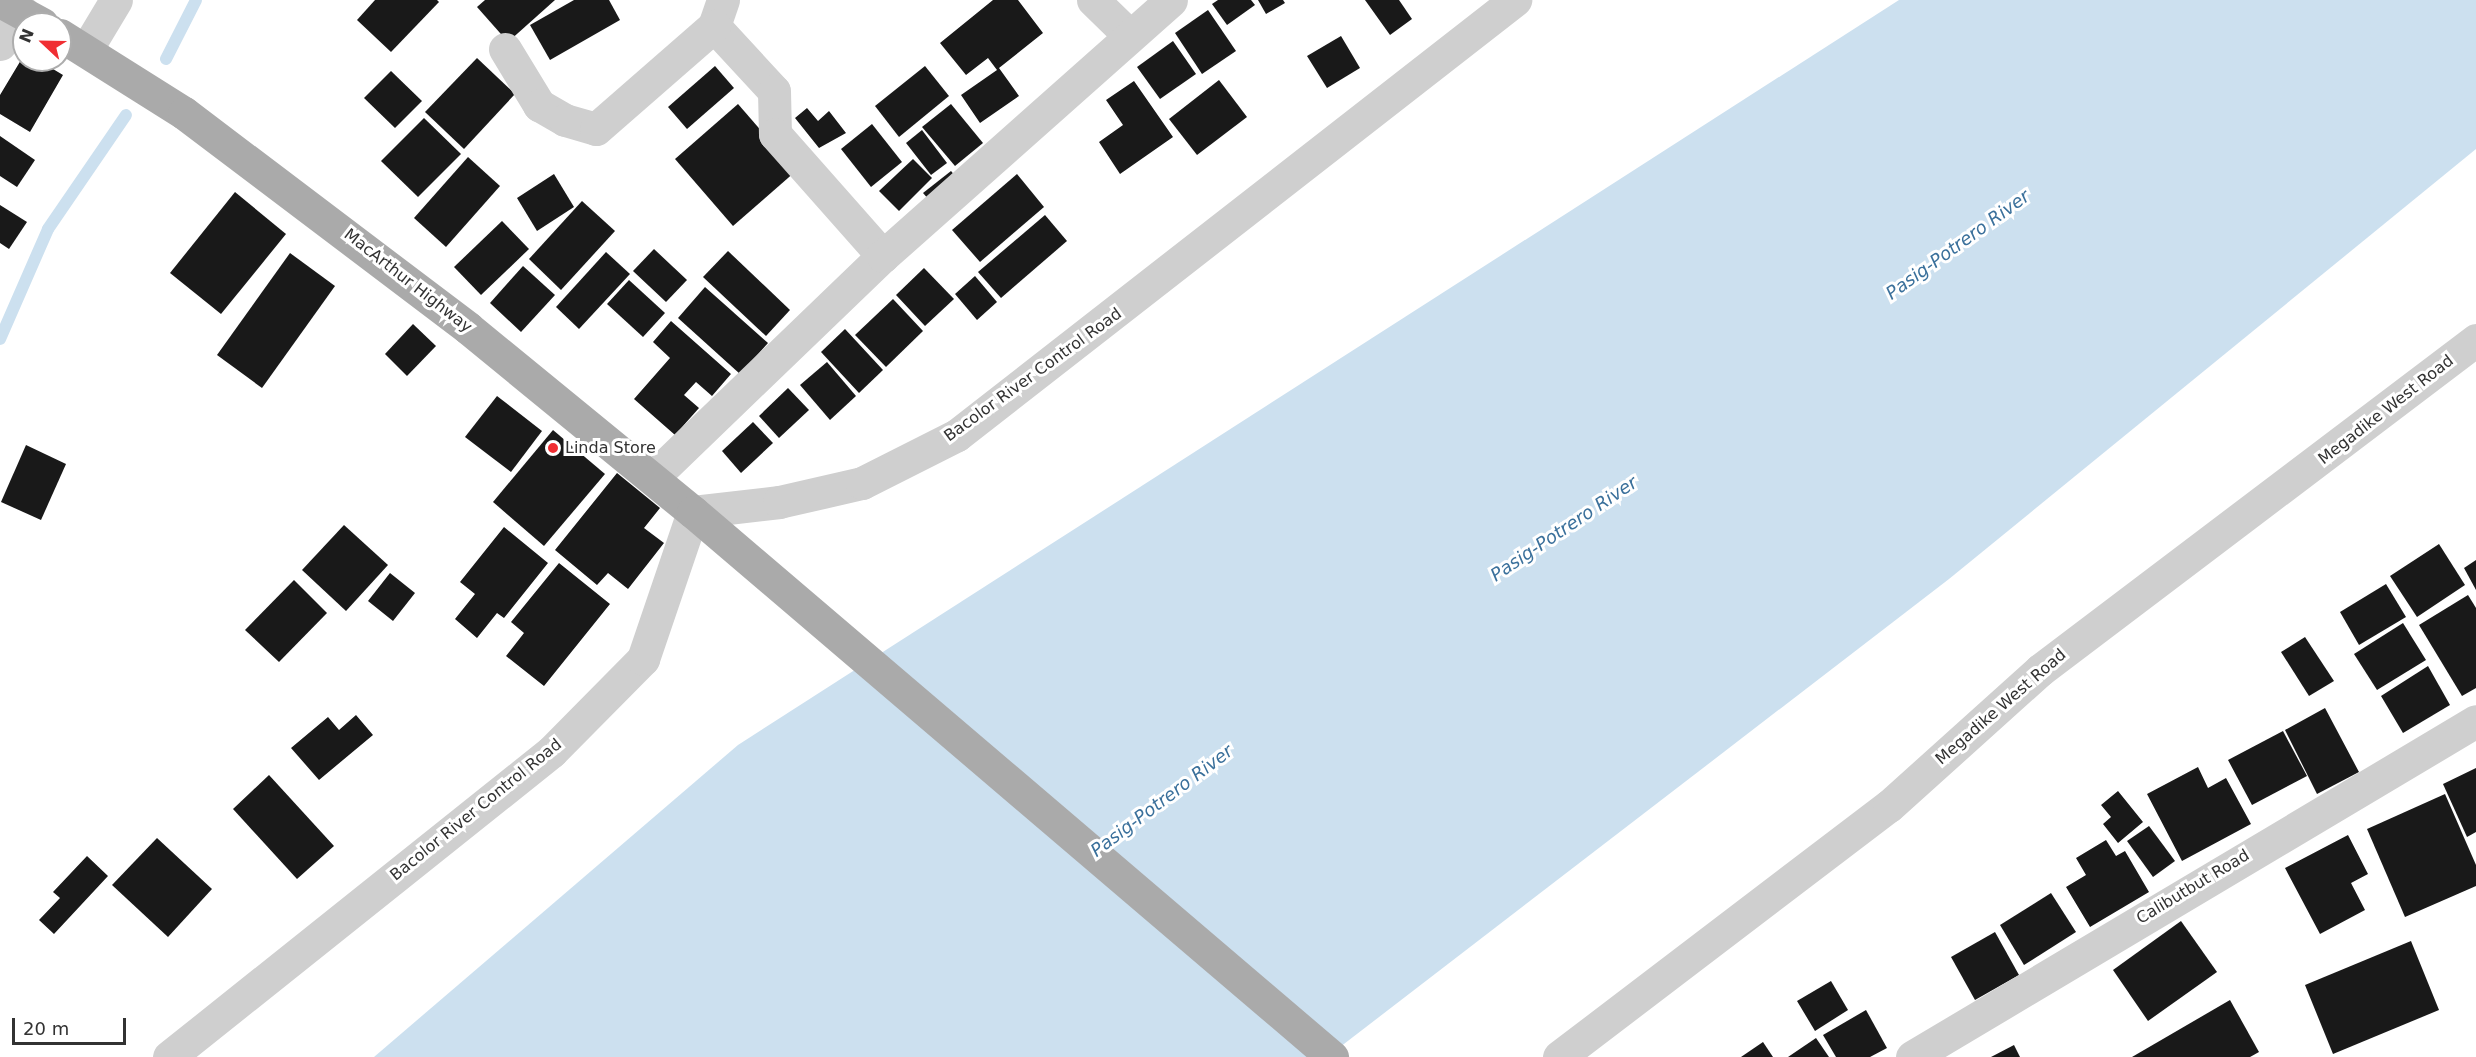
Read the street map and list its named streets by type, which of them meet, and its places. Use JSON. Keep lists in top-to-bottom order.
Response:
{
  "streets": {
    "main road": ["MacArthur Highway"],
    "street": ["Bacolor River Control Road", "Megadike West Road", "Calibutbut Road"]
  },
  "crossings": [
    ["MacArthur Highway", "Bacolor River Control Road"]
  ],
  "water": ["Pasig-Potrero River"],
  "places": ["Linda Store"],
  "scale_bar": "20 m",
  "north": "left"
}
